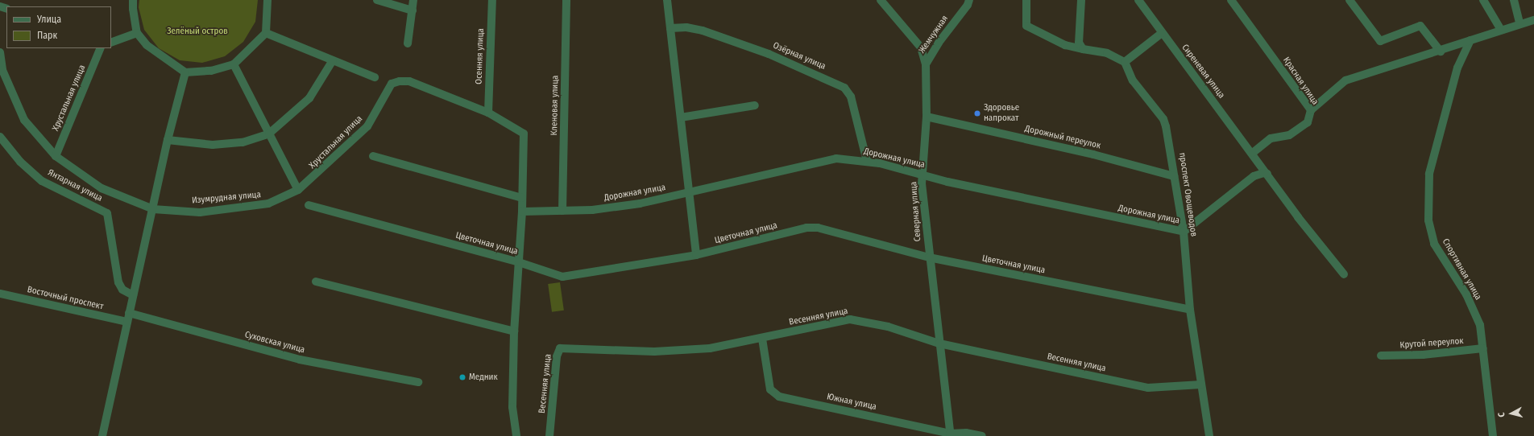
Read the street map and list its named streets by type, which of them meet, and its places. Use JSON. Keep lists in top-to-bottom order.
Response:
{
  "streets": {
    "street": [
      "Жемчужная",
      "Осенняя улица",
      "Озёрная улица",
      "Сиреневая улица",
      "Красная улица",
      "Хрустальная улица",
      "Кленовая улица",
      "Дорожный переулок",
      "Дорожная улица",
      "Янтарная улица",
      "проспект Овощеводов",
      "Изумрудная улица",
      "Северная улица",
      "Цветочная улица",
      "Спортивная улица",
      "Восточный проспект",
      "Весенняя улица",
      "Суховская улица",
      "Крутой переулок",
      "Южная улица"
    ]
  },
  "crossings": [
    ["Жемчужная", "Северная улица"],
    ["Осенняя улица", "Хрустальная улица"],
    ["Озёрная улица", "Дорожная улица"],
    ["Сиреневая улица", "Красная улица"],
    ["Хрустальная улица", "Изумрудная улица"],
    ["Кленовая улица", "Дорожная улица"],
    ["Дорожный переулок", "проспект Овощеводов"],
    ["Дорожный переулок", "Северная улица"],
    ["Дорожная улица", "проспект Овощеводов"],
    ["Дорожная улица", "Северная улица"],
    ["проспект Овощеводов", "Цветочная улица"],
    ["проспект Овощеводов", "Весенняя улица"],
    ["Северная улица", "Цветочная улица"],
    ["Северная улица", "Весенняя улица"],
    ["Северная улица", "Южная улица"],
    ["Спортивная улица", "Крутой переулок"],
    ["Весенняя улица", "Южная улица"]
  ],
  "parks": ["Зелёный остров"],
  "places": ["Здоровье напрокат", "Медник"],
  "legend": ["Улица", "Парк"],
  "north": "left"
}
